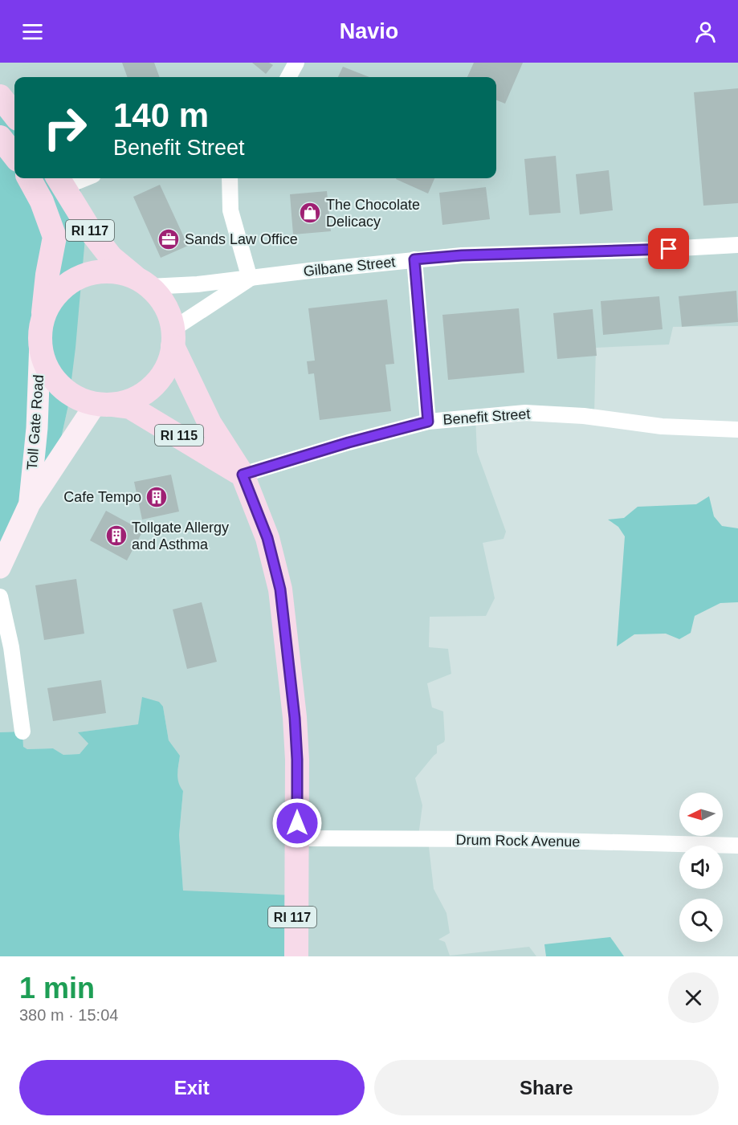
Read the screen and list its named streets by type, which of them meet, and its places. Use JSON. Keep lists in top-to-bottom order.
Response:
{
  "streets": {
    "main road": ["RI 117", "Toll Gate Road", "RI 115"],
    "street": ["Gilbane Street", "Benefit Street", "Drum Rock Avenue"]
  },
  "crossings": [
    ["RI 117", "Gilbane Street"],
    ["RI 117", "Benefit Street"],
    ["RI 117", "Toll Gate Road"],
    ["RI 117", "RI 115"],
    ["RI 117", "Drum Rock Avenue"],
    ["Gilbane Street", "Toll Gate Road"],
    ["Gilbane Street", "RI 115"],
    ["Benefit Street", "RI 115"],
    ["Toll Gate Road", "RI 115"]
  ],
  "places": {
    "shop": ["The Chocolate Delicacy"],
    "office": ["Sands Law Office"],
    "building": ["Cafe Tempo", "Tollgate Allergy and Asthma"]
  },
  "north": "left",
  "page": {
    "header": "Navio",
    "turn": ["140 m", "Benefit Street"],
    "heading": ["1 min", "380 m · 15:04"],
    "buttons": ["Exit", "Share"]
  }
}
